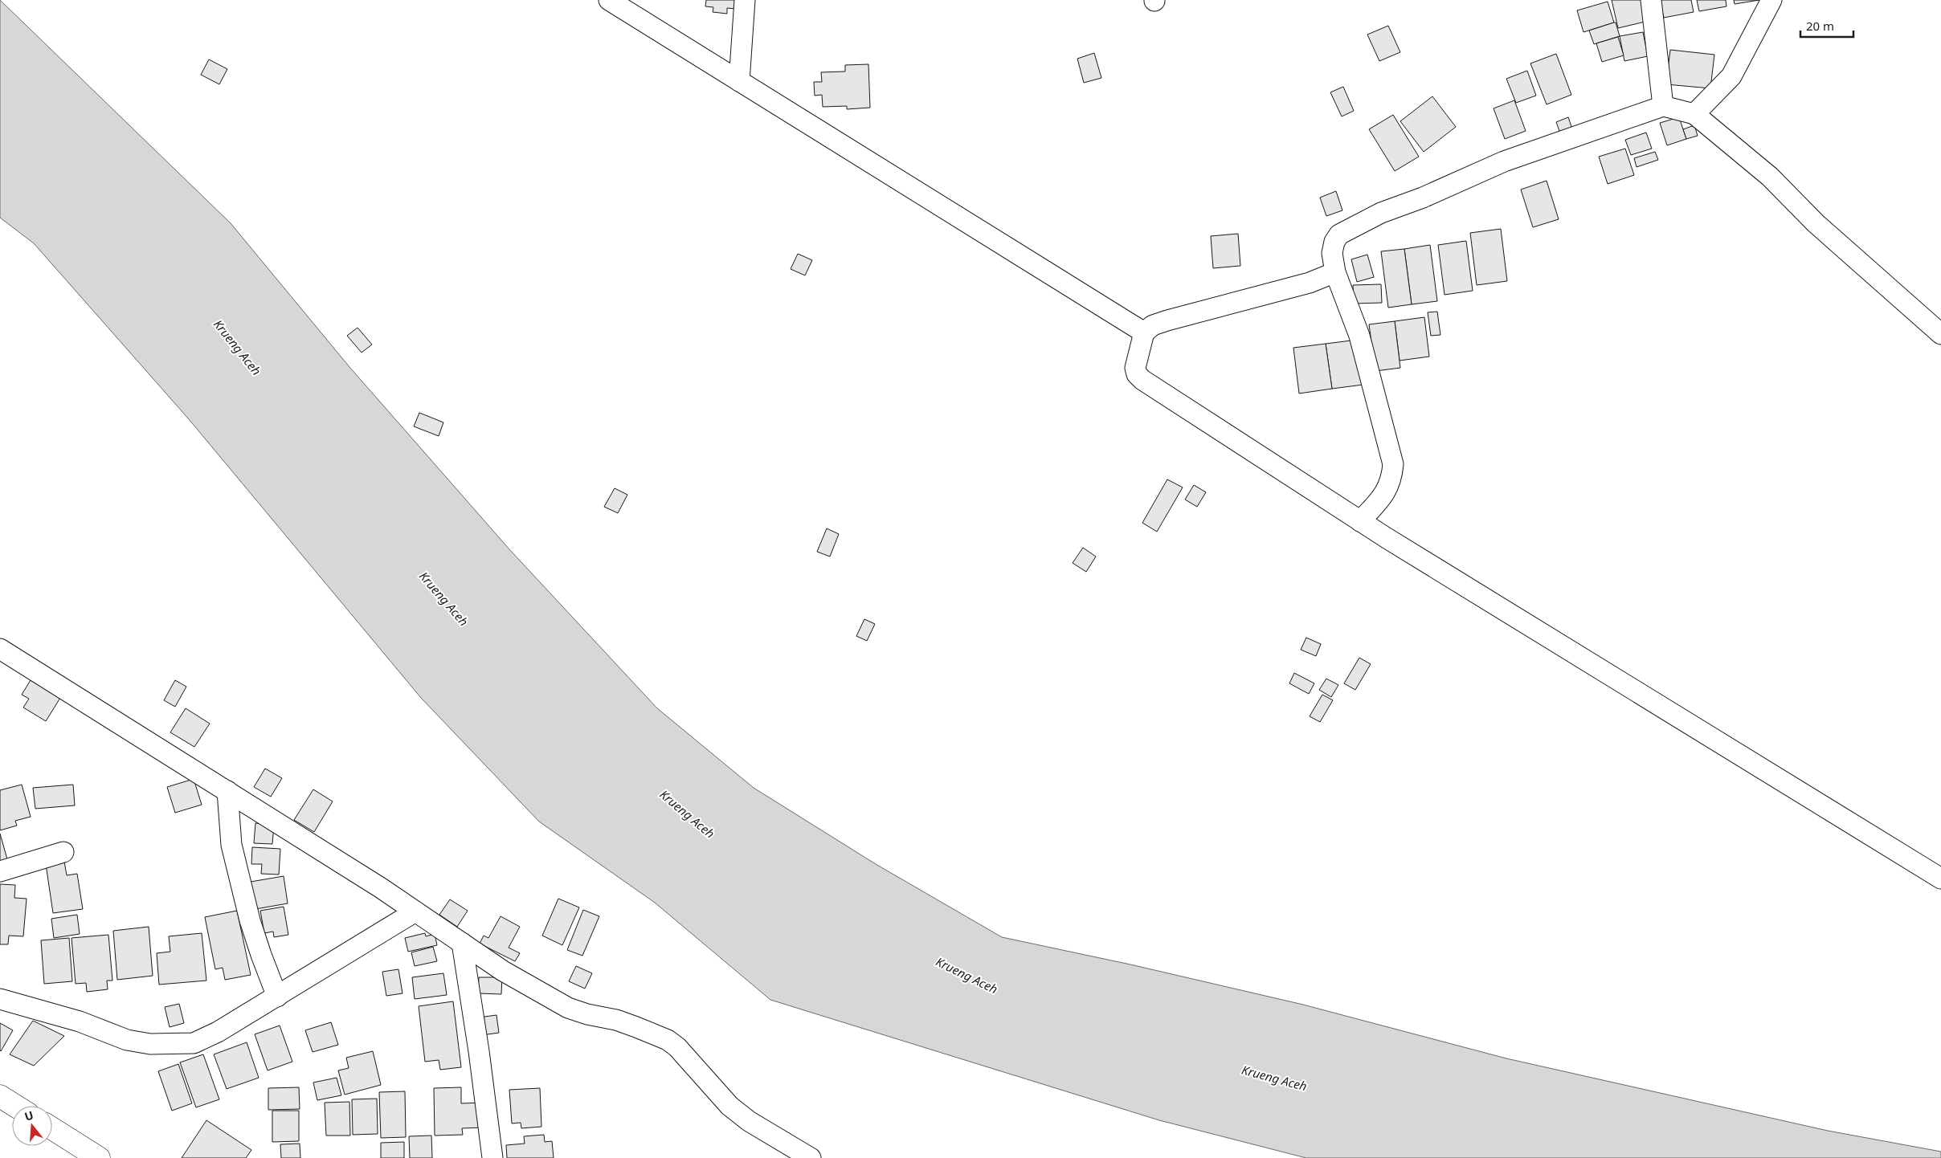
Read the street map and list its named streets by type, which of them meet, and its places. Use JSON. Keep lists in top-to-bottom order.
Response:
{
  "water": ["Krueng Aceh"],
  "scale_bar": "20 m",
  "north": "top"
}
